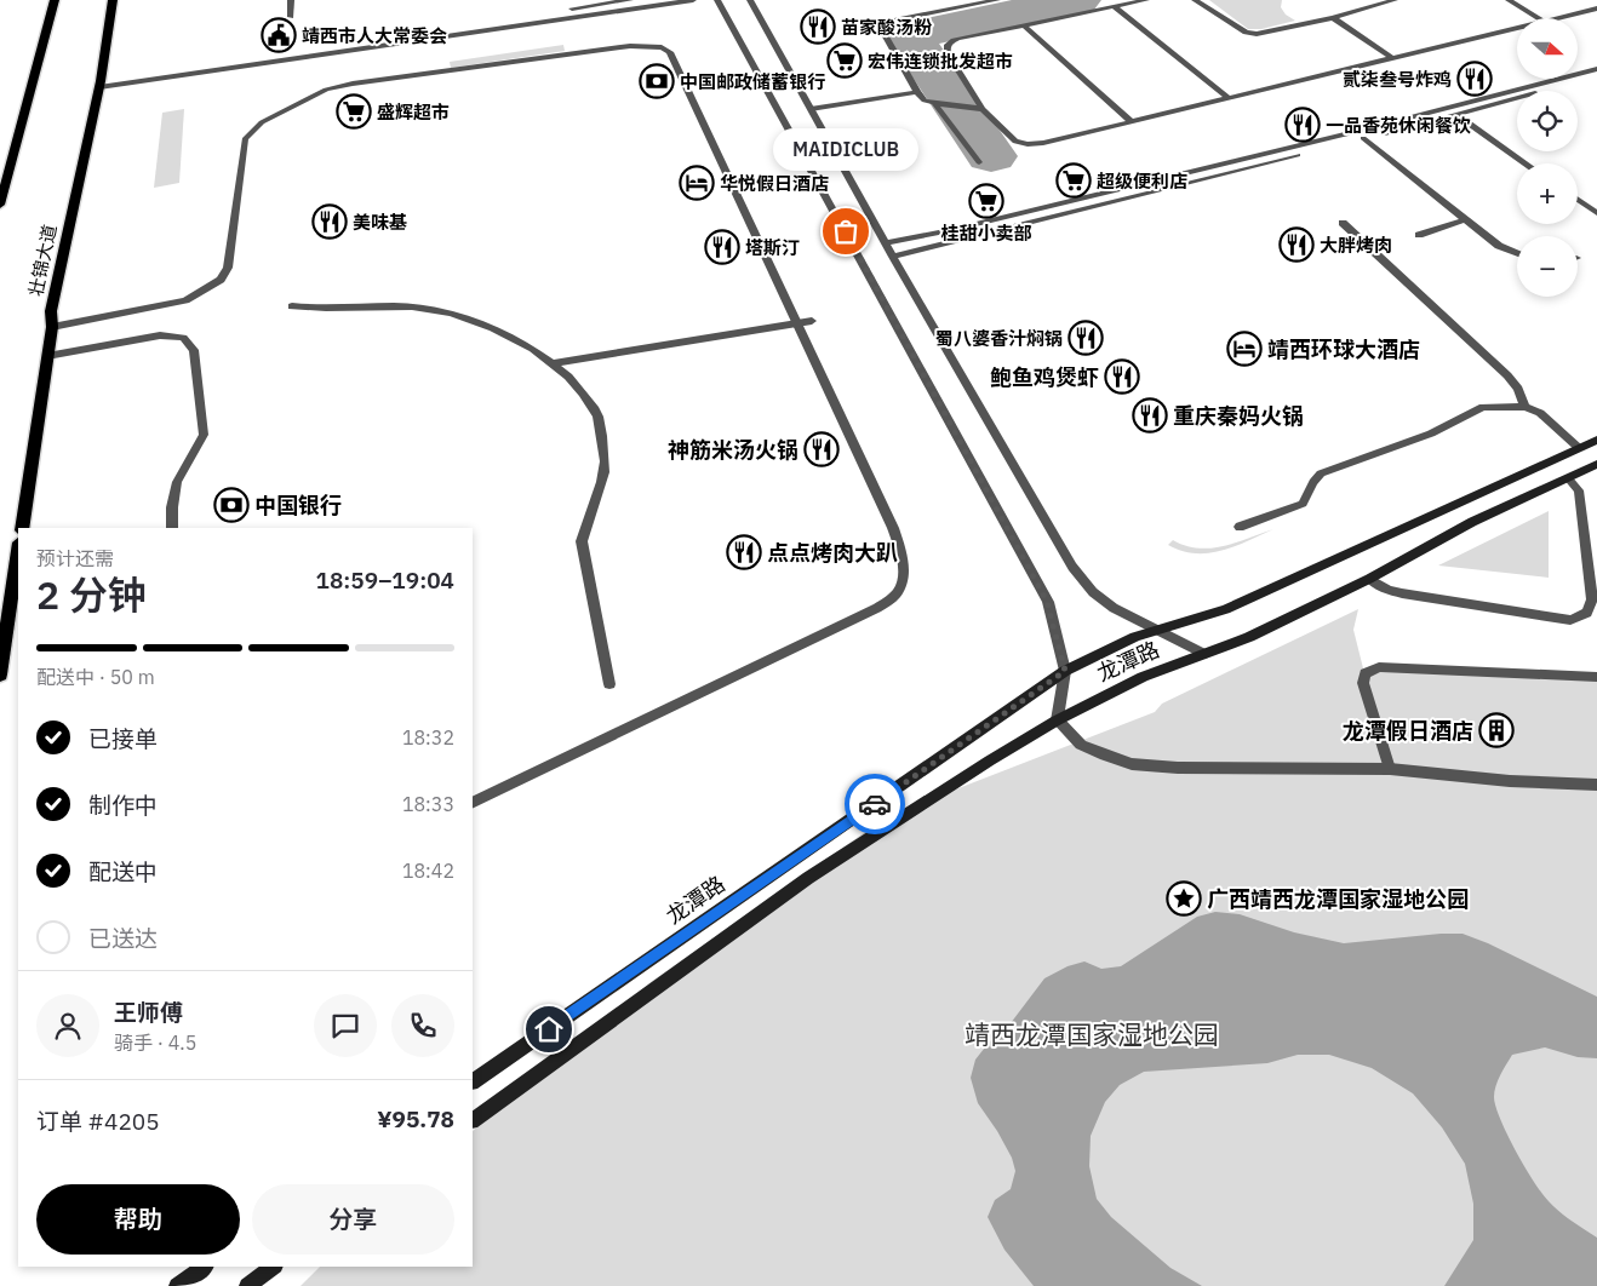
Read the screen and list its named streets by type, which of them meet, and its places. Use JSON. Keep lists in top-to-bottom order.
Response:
{
  "streets": {
    "main road": ["壮锦大道", "龙潭路"]
  },
  "parks": ["靖西龙潭国家湿地公园"],
  "places": {
    "restaurant": [
      "苗家酸汤粉",
      "贰柒叁号炸鸡",
      "一品香苑休闲餐饮",
      "美味基",
      "大胖烤肉",
      "塔斯汀",
      "蜀八婆香汁焖锅",
      "鲍鱼鸡煲虾",
      "重庆秦妈火锅",
      "神筋米汤火锅",
      "点点烤肉大趴"
    ],
    "public building": ["靖西市人大常委会"],
    "supermarket": [
      "宏伟连锁批发超市",
      "盛辉超市",
      "超级便利店",
      "桂甜小卖部"
    ],
    "bank": ["中国邮政储蓄银行", "中国银行"],
    "hotel": ["华悦假日酒店", "靖西环球大酒店"],
    "other": ["MAIDICLUB"],
    "building": ["龙潭假日酒店"],
    "place": ["广西靖西龙潭国家湿地公园"]
  },
  "north": "right",
  "page": {
    "map_buttons": ["+", "−"],
    "bubble": "MAIDICLUB",
    "heading": ["2 分钟", "预计还需", "18:59–19:04"],
    "panel": [
      "王师傅",
      "骑手 · 4.5",
      "订单 #4205",
      "¥95.78"
    ],
    "bar": "配送中 · 50 m",
    "list": [
      ["已接单", "18:32"],
      ["制作中", "18:33"],
      ["配送中", "18:42"],
      "已送达"
    ],
    "buttons": ["帮助", "分享"]
  }
}
